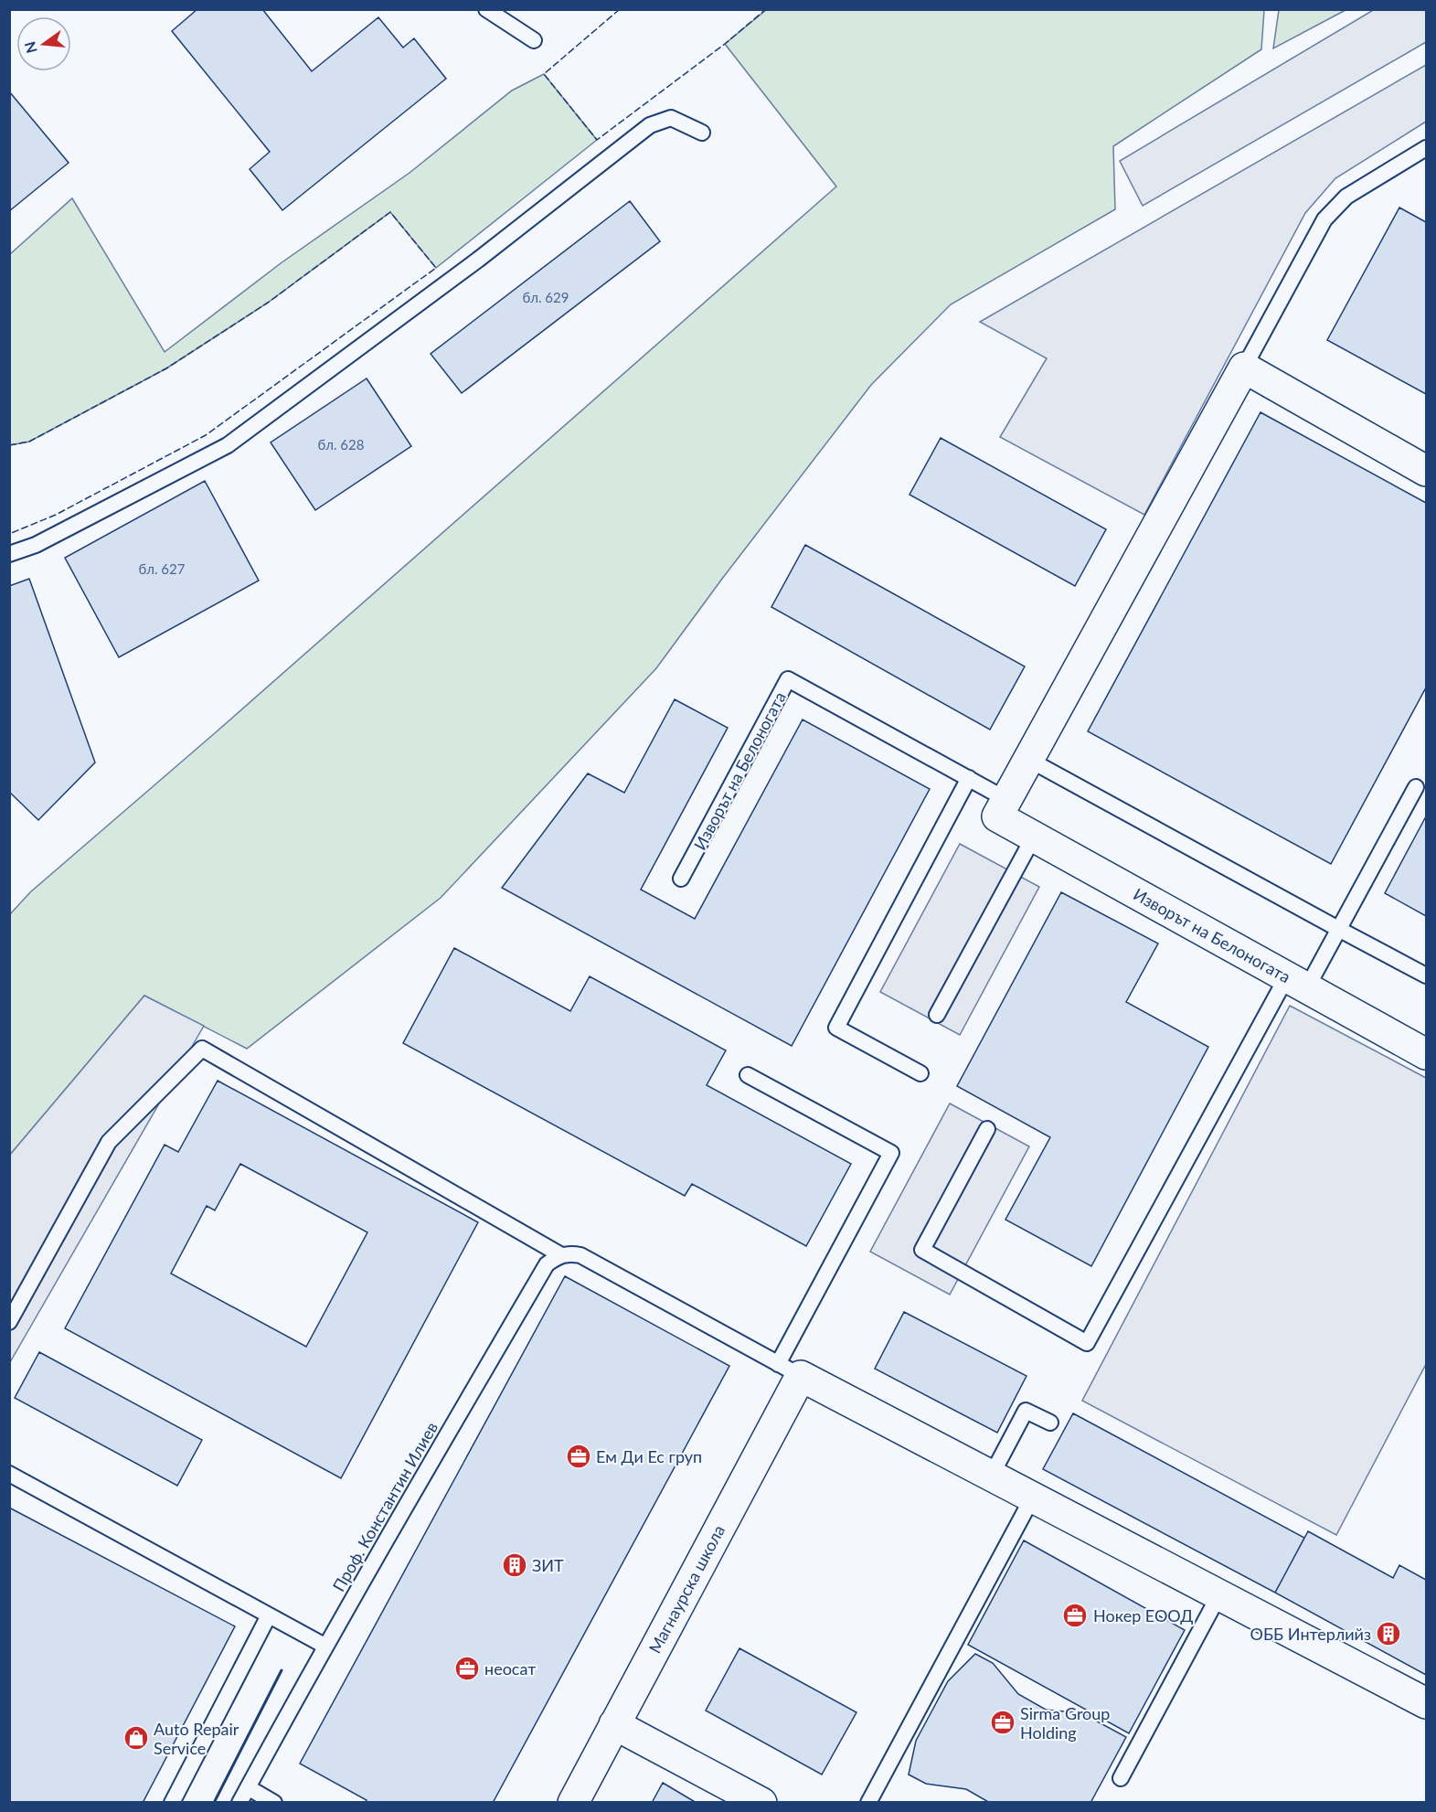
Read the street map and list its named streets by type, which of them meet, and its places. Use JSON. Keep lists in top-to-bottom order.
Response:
{
  "streets": {
    "street": ["Изворът на Белоногата", "Магнаурска школа"],
    "lane": ["Проф. Константин Илиев"]
  },
  "places": {
    "office": [
      "Ем Ди Ес груп",
      "Нокер ЕООД",
      "неосат",
      "Sirma Group Holding"
    ],
    "building": ["ЗИТ", "ОББ Интерлийз"],
    "shop": ["Auto Repair Service"]
  },
  "house_numbers": ["бл. 629", "бл. 628", "бл. 627"],
  "north": "left"
}
